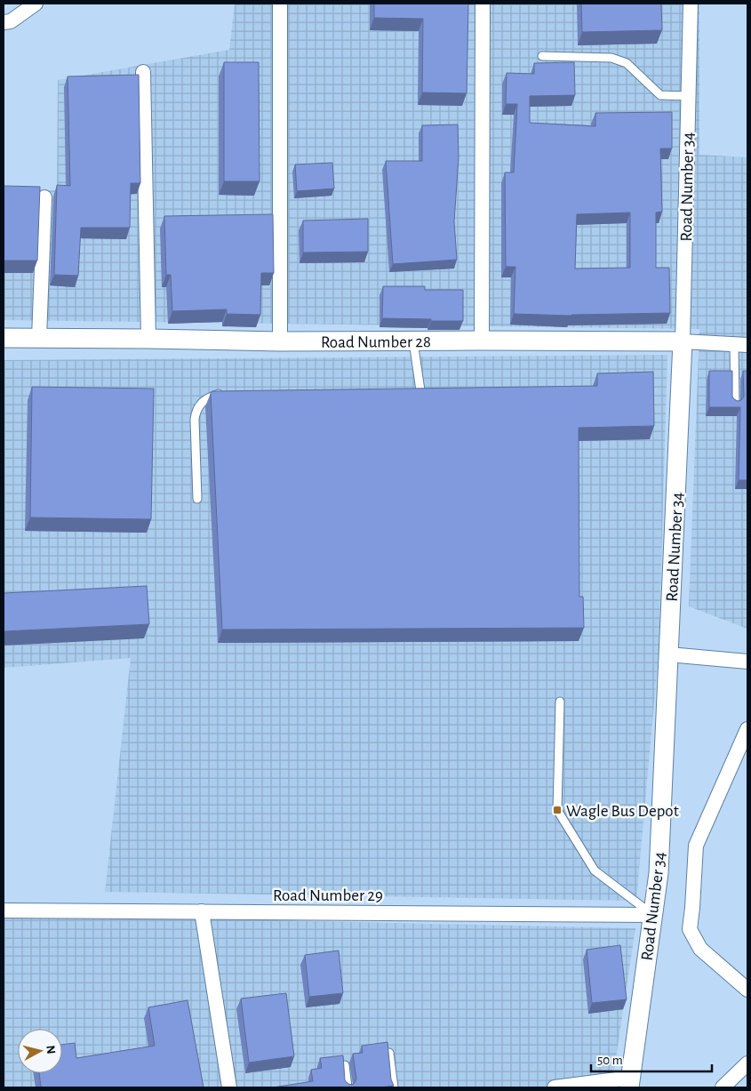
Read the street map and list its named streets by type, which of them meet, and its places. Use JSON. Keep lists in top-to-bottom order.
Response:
{
  "streets": {
    "street": ["Road Number 34", "Road Number 28", "Road Number 29"]
  },
  "crossings": [
    ["Road Number 34", "Road Number 28"],
    ["Road Number 34", "Road Number 29"]
  ],
  "places": {
    "transit": ["Wagle Bus Depot"]
  },
  "scale_bar": "50 m",
  "north": "right"
}
